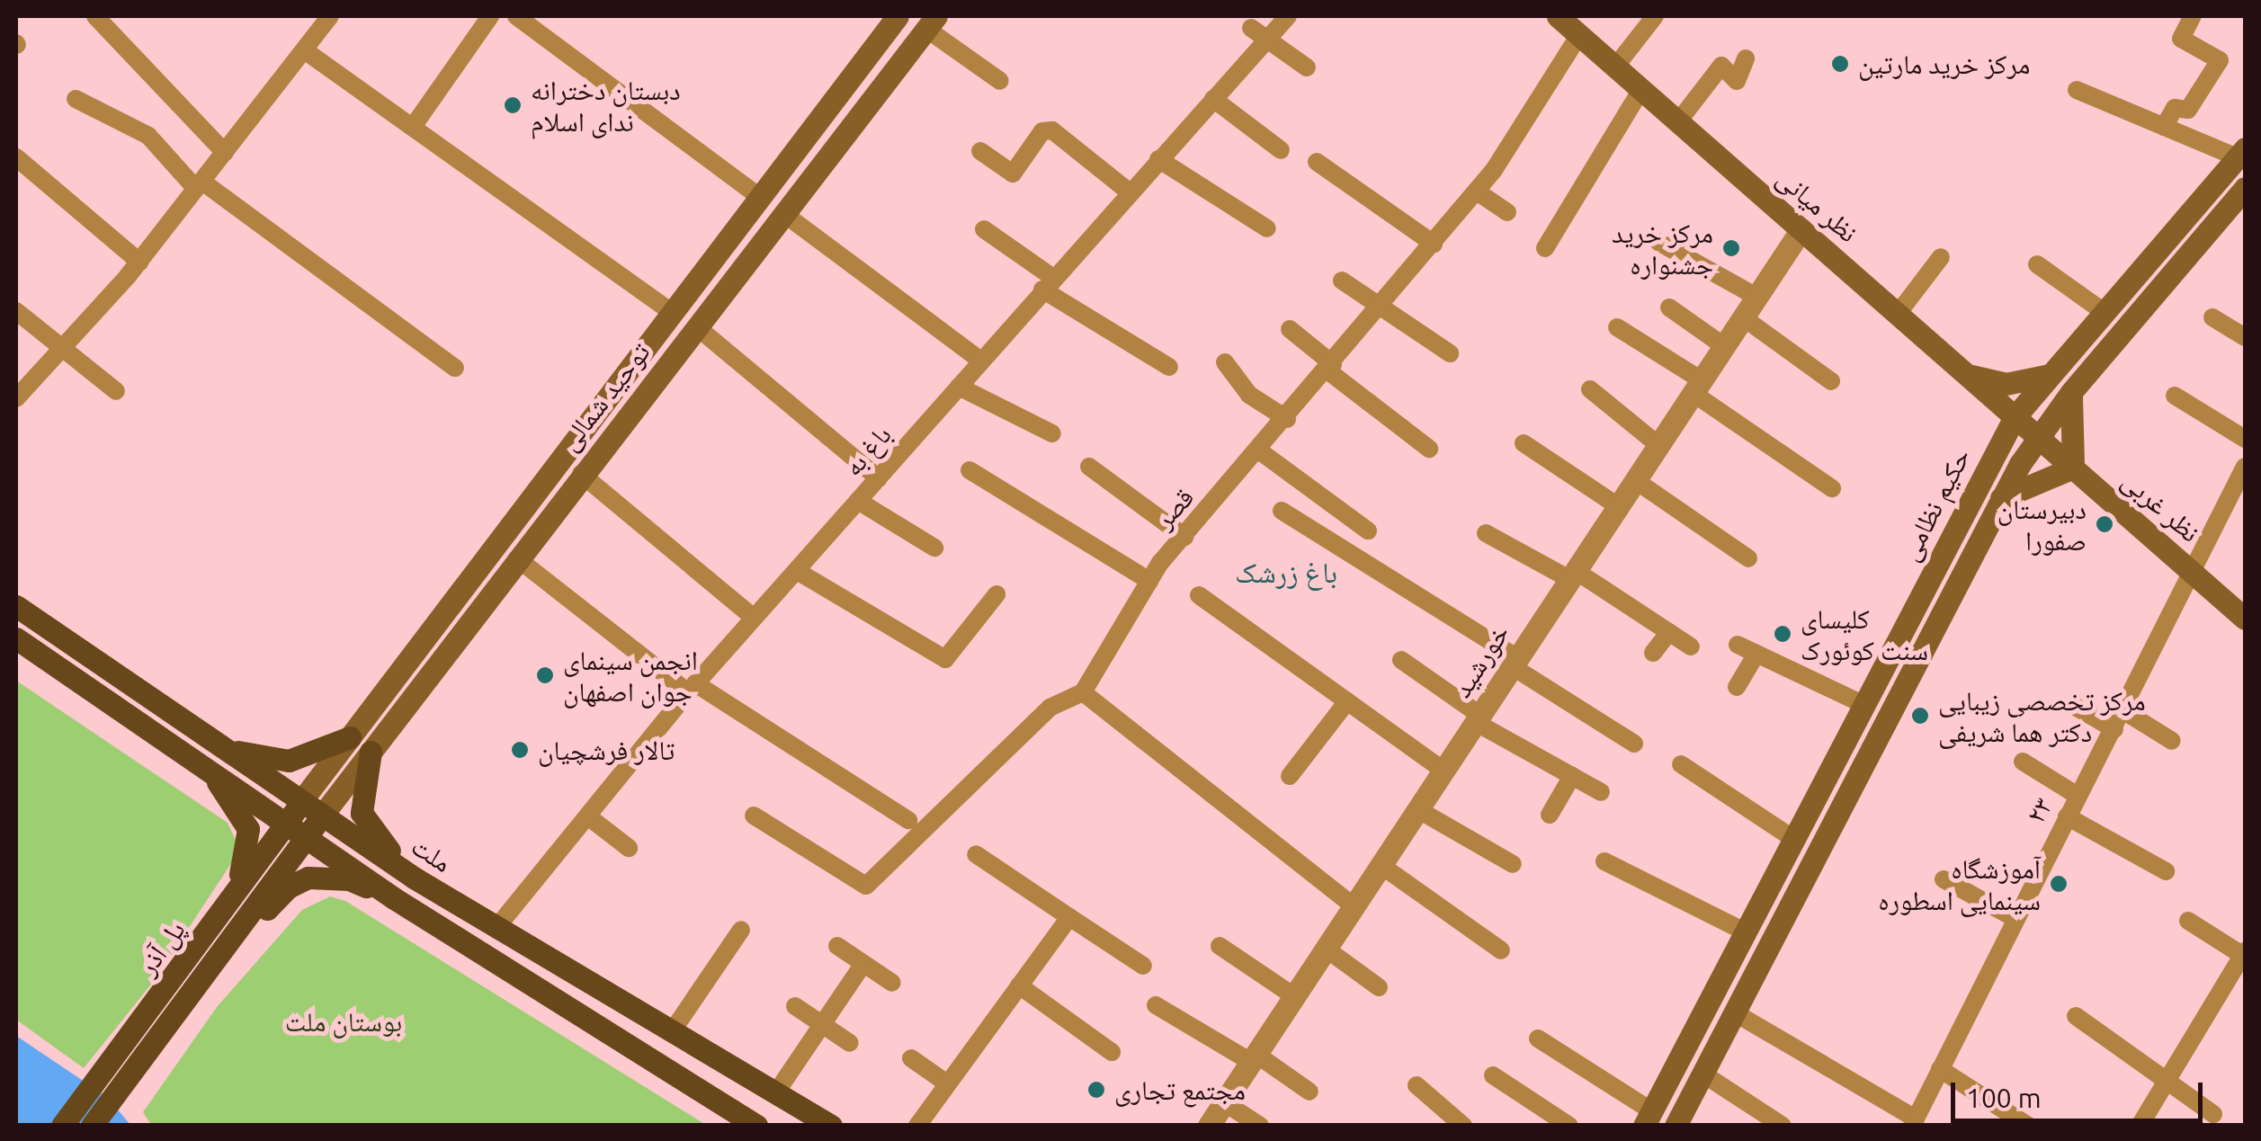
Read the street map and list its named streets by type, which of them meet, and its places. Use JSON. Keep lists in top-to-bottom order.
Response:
{
  "streets": {
    "main road": [
      "نظر میانی",
      "توحید شمالی",
      "حکیم نظامی",
      "نظر غربی",
      "ملت",
      "پل آذر"
    ],
    "street": [
      "باغ به",
      "قصر",
      "خورشید",
      "۲۳"
    ]
  },
  "crossings": [
    ["نظر میانی", "حکیم نظامی"],
    ["نظر میانی", "نظر غربی"],
    ["نظر میانی", "قصر"],
    ["نظر میانی", "خورشید"],
    ["توحید شمالی", "ملت"],
    ["توحید شمالی", "پل آذر"],
    ["باغ به", "ملت"],
    ["حکیم نظامی", "نظر غربی"],
    ["نظر غربی", "۲۳"],
    ["ملت", "پل آذر"]
  ],
  "districts": ["باغ زرشک"],
  "parks": ["بوستان ملت"],
  "places": [
    "مرکز خرید مارتین",
    "دبستان دخترانه ندای اسلام",
    "مرکز خرید جشنواره",
    "دبیرستان صفورا",
    "کلیسای سنت کوئورک",
    "انجمن سینمای جوان اصفهان",
    "مرکز تخصصی زیبایی دکتر هما شریفی",
    "تالار فرشچیان",
    "آموزشگاه سینمایی اسطوره",
    "مجتمع تجاری"
  ],
  "scale_bar": "100 m"
}
